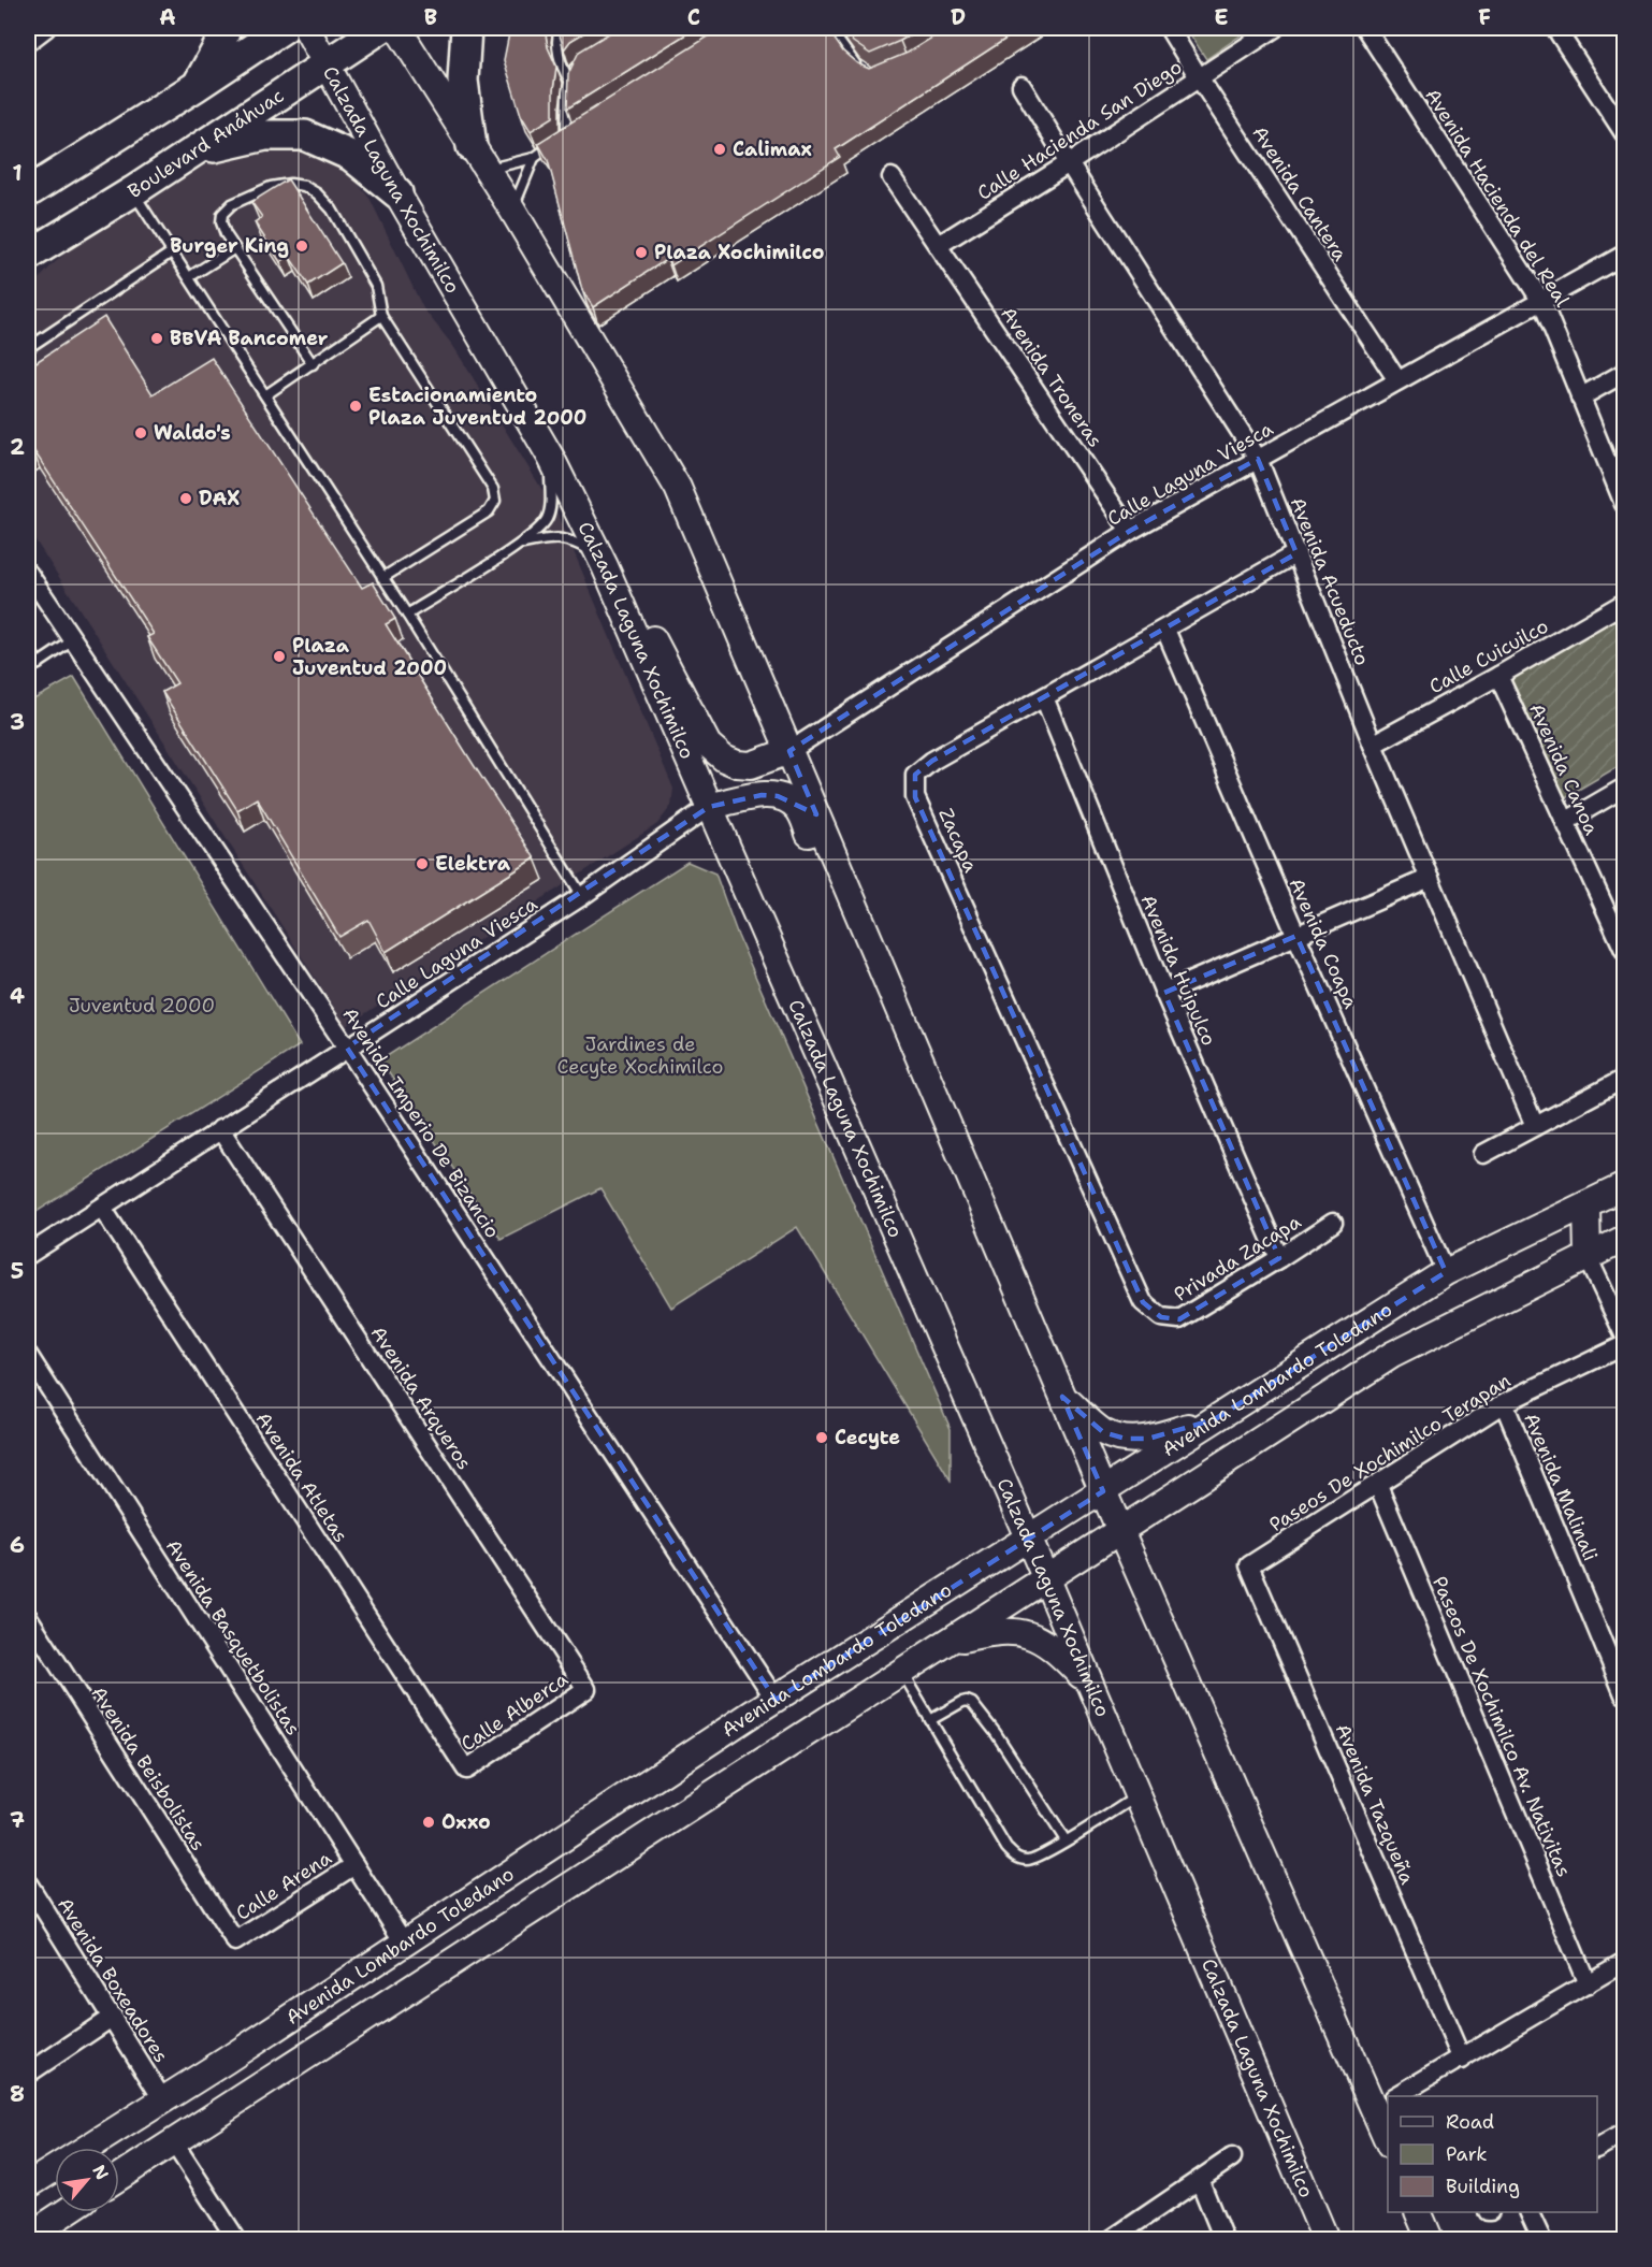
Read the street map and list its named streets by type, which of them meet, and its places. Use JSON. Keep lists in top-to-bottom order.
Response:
{
  "streets": {
    "main road": ["Boulevard Anáhuac", "Calzada Laguna Xochimilco", "Avenida Lombardo Toledano"],
    "street": [
      "Calle Hacienda San Diego",
      "Avenida Cantera",
      "Avenida Hacienda del Real",
      "Avenida Troneras",
      "Calle Laguna Viesca",
      "Avenida Acueducto",
      "Calle Cuicuilco",
      "Avenida Canoa",
      "Zacapa",
      "Avenida Coapa",
      "Avenida Huipulco",
      "Avenida Imperio De Bizancio",
      "Privada Zacapa",
      "Avenida Arqueros",
      "Paseos De Xochimilco Terapan",
      "Avenida Atletas",
      "Avenida Malinali",
      "Avenida Basquetbolistas",
      "Calle Alberca",
      "Paseos De Xochimilco Av. Nativitas",
      "Avenida Beisbolistas",
      "Avenida Tazqueña",
      "Calle Arena",
      "Avenida Boxeadores"
    ]
  },
  "crossings": [
    ["Calle Hacienda San Diego", "Avenida Cantera"],
    ["Calle Hacienda San Diego", "Avenida Troneras"],
    ["Calle Hacienda San Diego", "Avenida Acueducto"],
    ["Boulevard Anáhuac", "Calzada Laguna Xochimilco"],
    ["Calzada Laguna Xochimilco", "Calle Laguna Viesca"],
    ["Calzada Laguna Xochimilco", "Avenida Lombardo Toledano"],
    ["Avenida Cantera", "Calle Laguna Viesca"],
    ["Avenida Hacienda del Real", "Calle Laguna Viesca"],
    ["Avenida Troneras", "Calle Laguna Viesca"],
    ["Calle Laguna Viesca", "Avenida Acueducto"],
    ["Calle Laguna Viesca", "Avenida Imperio De Bizancio"],
    ["Calle Laguna Viesca", "Avenida Arqueros"],
    ["Calle Laguna Viesca", "Avenida Atletas"],
    ["Avenida Acueducto", "Calle Cuicuilco"],
    ["Avenida Acueducto", "Zacapa"],
    ["Calle Cuicuilco", "Avenida Canoa"],
    ["Zacapa", "Avenida Coapa"],
    ["Zacapa", "Avenida Huipulco"],
    ["Zacapa", "Privada Zacapa"],
    ["Avenida Coapa", "Avenida Lombardo Toledano"],
    ["Avenida Huipulco", "Privada Zacapa"],
    ["Avenida Imperio De Bizancio", "Avenida Lombardo Toledano"],
    ["Avenida Lombardo Toledano", "Avenida Basquetbolistas"],
    ["Avenida Lombardo Toledano", "Avenida Boxeadores"],
    ["Avenida Arqueros", "Calle Alberca"],
    ["Paseos De Xochimilco Terapan", "Avenida Malinali"],
    ["Paseos De Xochimilco Terapan", "Paseos De Xochimilco Av. Nativitas"],
    ["Paseos De Xochimilco Terapan", "Avenida Tazqueña"],
    ["Avenida Atletas", "Calle Alberca"],
    ["Avenida Basquetbolistas", "Calle Arena"],
    ["Avenida Beisbolistas", "Calle Arena"]
  ],
  "parks": ["Juventud 2000", "Jardines de Cecyte Xochimilco"],
  "places": [
    "Calimax",
    "Burger King",
    "Plaza Xochimilco",
    "BBVA Bancomer",
    "Estacionamiento Plaza Juventud 2000",
    "Waldo's",
    "DAX",
    "Plaza Juventud 2000",
    "Elektra",
    "Cecyte",
    "Oxxo"
  ],
  "legend": ["Road", "Park", "Building"],
  "north": "top right",
  "grid": {
    "columns": [
      "A",
      "B",
      "C",
      "D",
      "E",
      "F"
    ],
    "rows": [
      "1",
      "2",
      "3",
      "4",
      "5",
      "6",
      "7",
      "8"
    ]
  }
}
